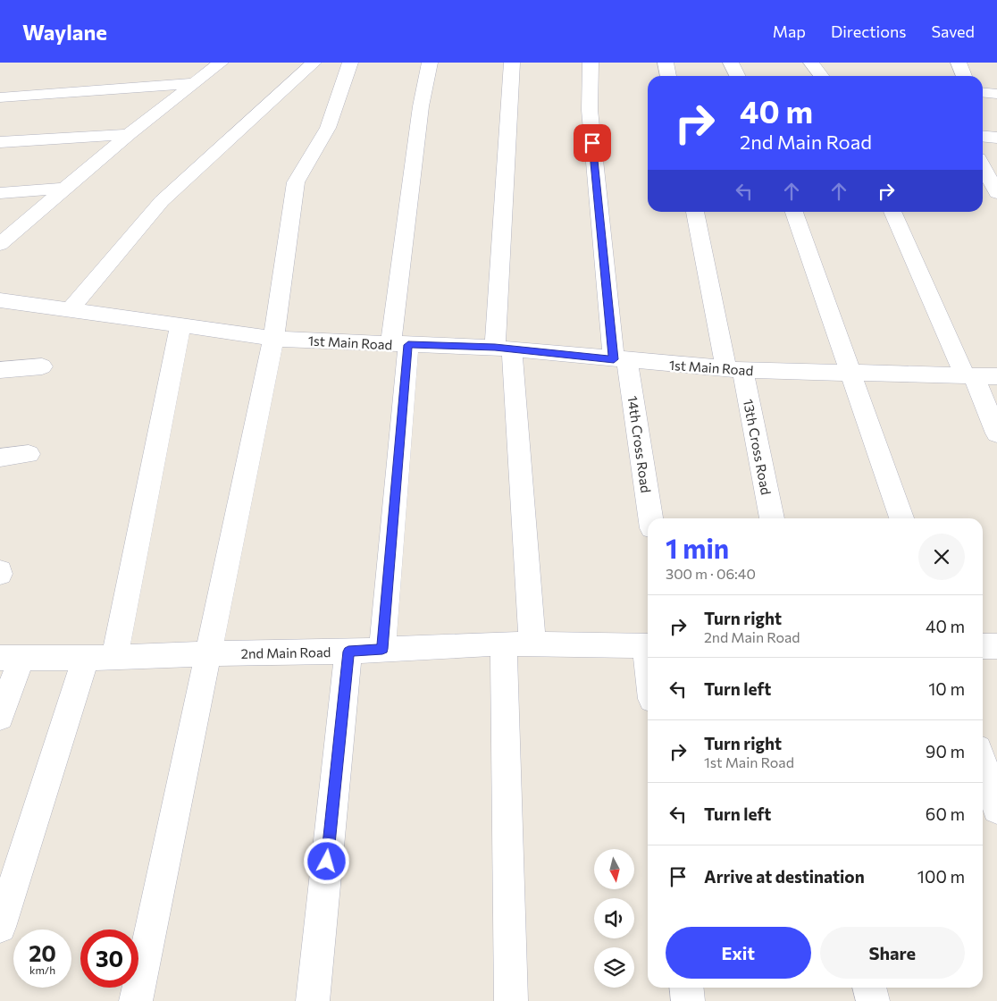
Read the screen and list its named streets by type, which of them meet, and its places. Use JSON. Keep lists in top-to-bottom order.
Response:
{
  "streets": {
    "street": [
      "1st Main Road",
      "14th Cross Road",
      "13th Cross Road",
      "2nd Main Road"
    ]
  },
  "crossings": [
    ["1st Main Road", "14th Cross Road"],
    ["1st Main Road", "13th Cross Road"]
  ],
  "north": "bottom",
  "page": {
    "header": "Waylane",
    "nav": ["Map", "Directions", "Saved"],
    "turn": ["40 m", "2nd Main Road"],
    "heading": ["1 min", "300 m · 06:40"],
    "list": [
      {
        "name": "Turn right",
        "note": "2nd Main Road",
        "value": "40 m"
      },
      {
        "name": "Turn left",
        "value": "10 m"
      },
      {
        "name": "Turn right",
        "note": "1st Main Road",
        "value": "90 m"
      },
      {
        "name": "Turn left",
        "value": "60 m"
      },
      {
        "name": "Arrive at destination",
        "value": "100 m"
      }
    ],
    "buttons": ["Exit", "Share"],
    "speed": "20 km/h",
    "limit": "30"
  }
}
